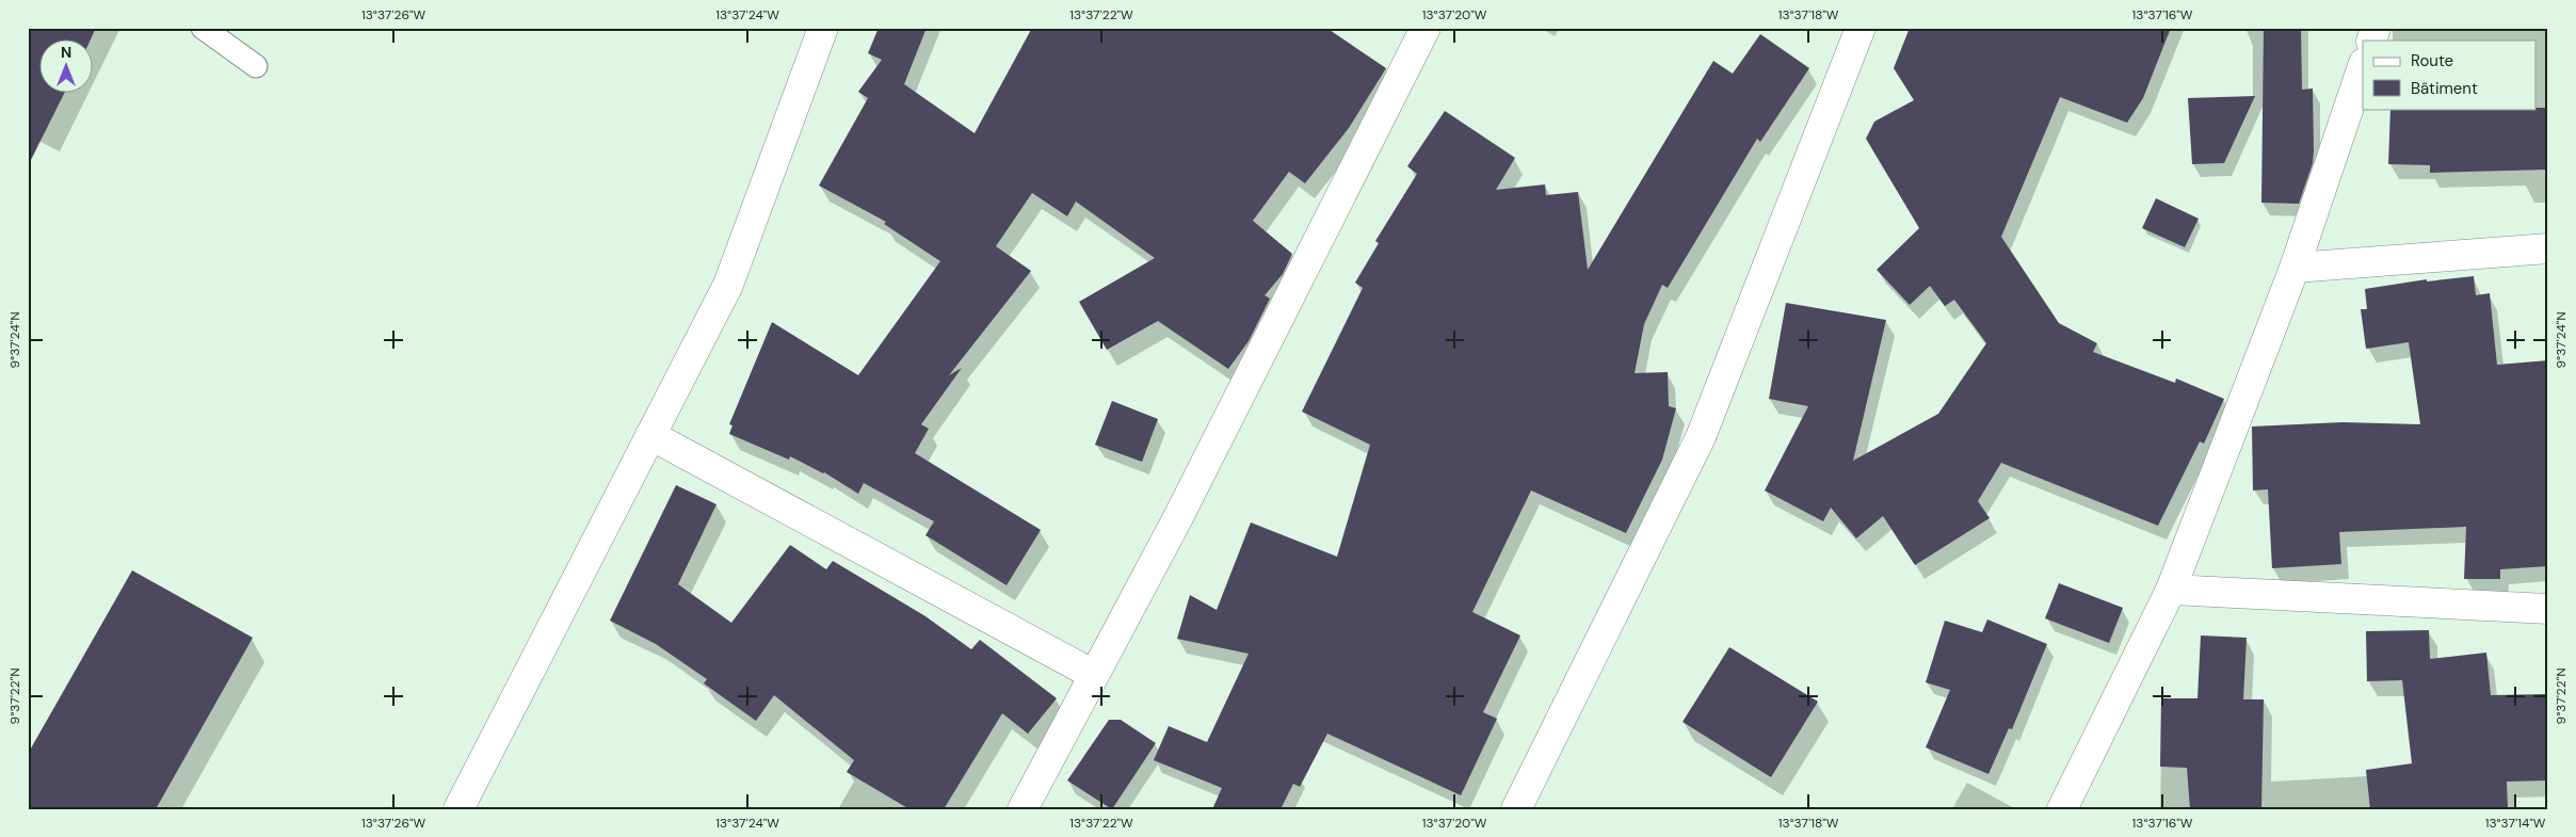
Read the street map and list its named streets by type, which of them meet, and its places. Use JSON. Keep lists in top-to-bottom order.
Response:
{
  "legend": ["Route", "Bâtiment"],
  "north": "top",
  "coordinates": [
    "13°37'26\"W",
    "13°37'24\"W",
    "13°37'22\"W",
    "13°37'20\"W",
    "13°37'18\"W",
    "13°37'16\"W",
    "9°37'24\"N",
    "9°37'22\"N",
    "13°37'14\"W"
  ]
}
